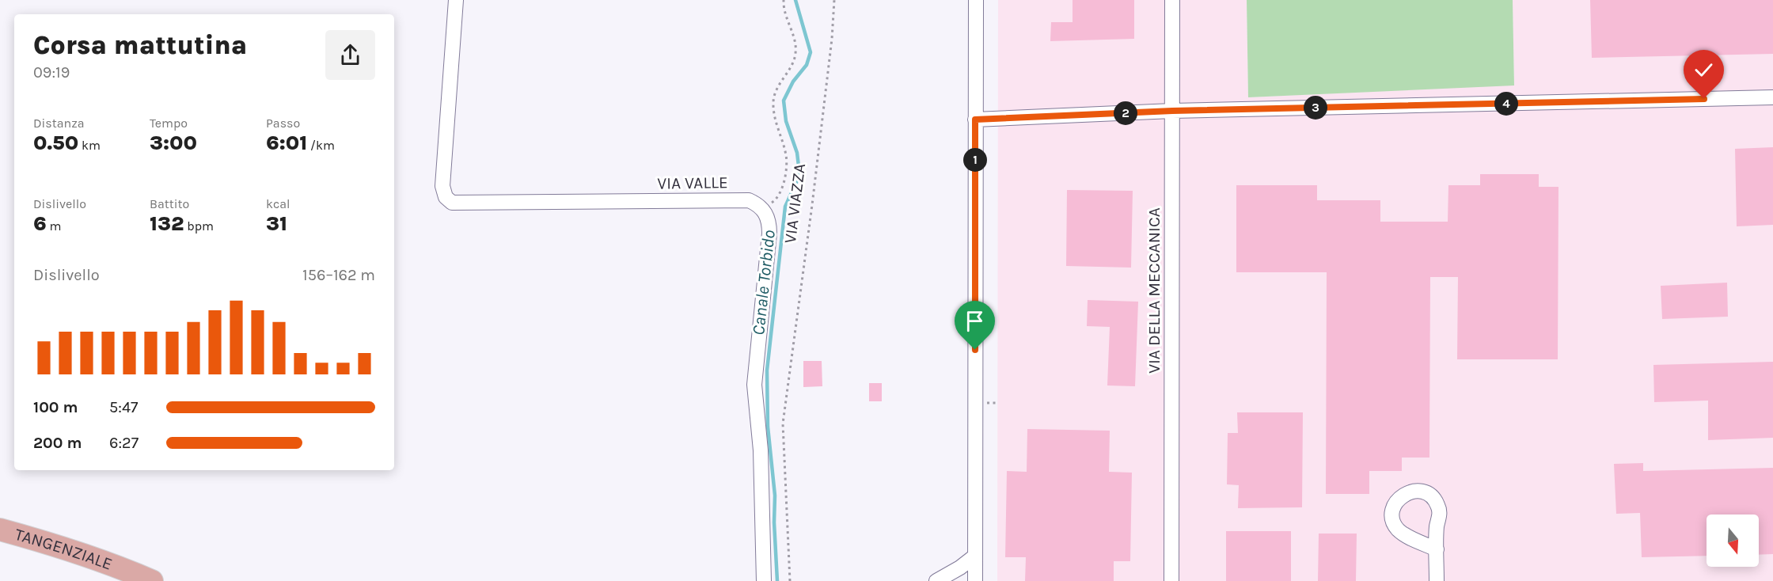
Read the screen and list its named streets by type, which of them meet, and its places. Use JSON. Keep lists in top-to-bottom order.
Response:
{
  "streets": {
    "main road": ["TANGENZIALE"],
    "street": ["VIA VALLE", "VIA DELLA MECCANICA"],
    "path": ["VIA VIAZZA"]
  },
  "water": ["Canale Torbido"],
  "north": "bottom",
  "page": {
    "heading": ["Corsa mattutina", "09:19"],
    "pins": [
      "4",
      "3",
      "2",
      "1"
    ],
    "stats": [
      ["Distanza", "0.50 km"],
      ["Tempo", "3:00"],
      ["Passo", "6:01 /km"],
      ["Dislivello", "6 m"],
      ["Battito", "132 bpm"],
      ["kcal", "31"]
    ],
    "chart": ["Dislivello", "156–162 m"],
    "list": [
      {
        "name": "100 m",
        "note": "5:47"
      },
      {
        "name": "200 m",
        "note": "6:27"
      }
    ]
  }
}
